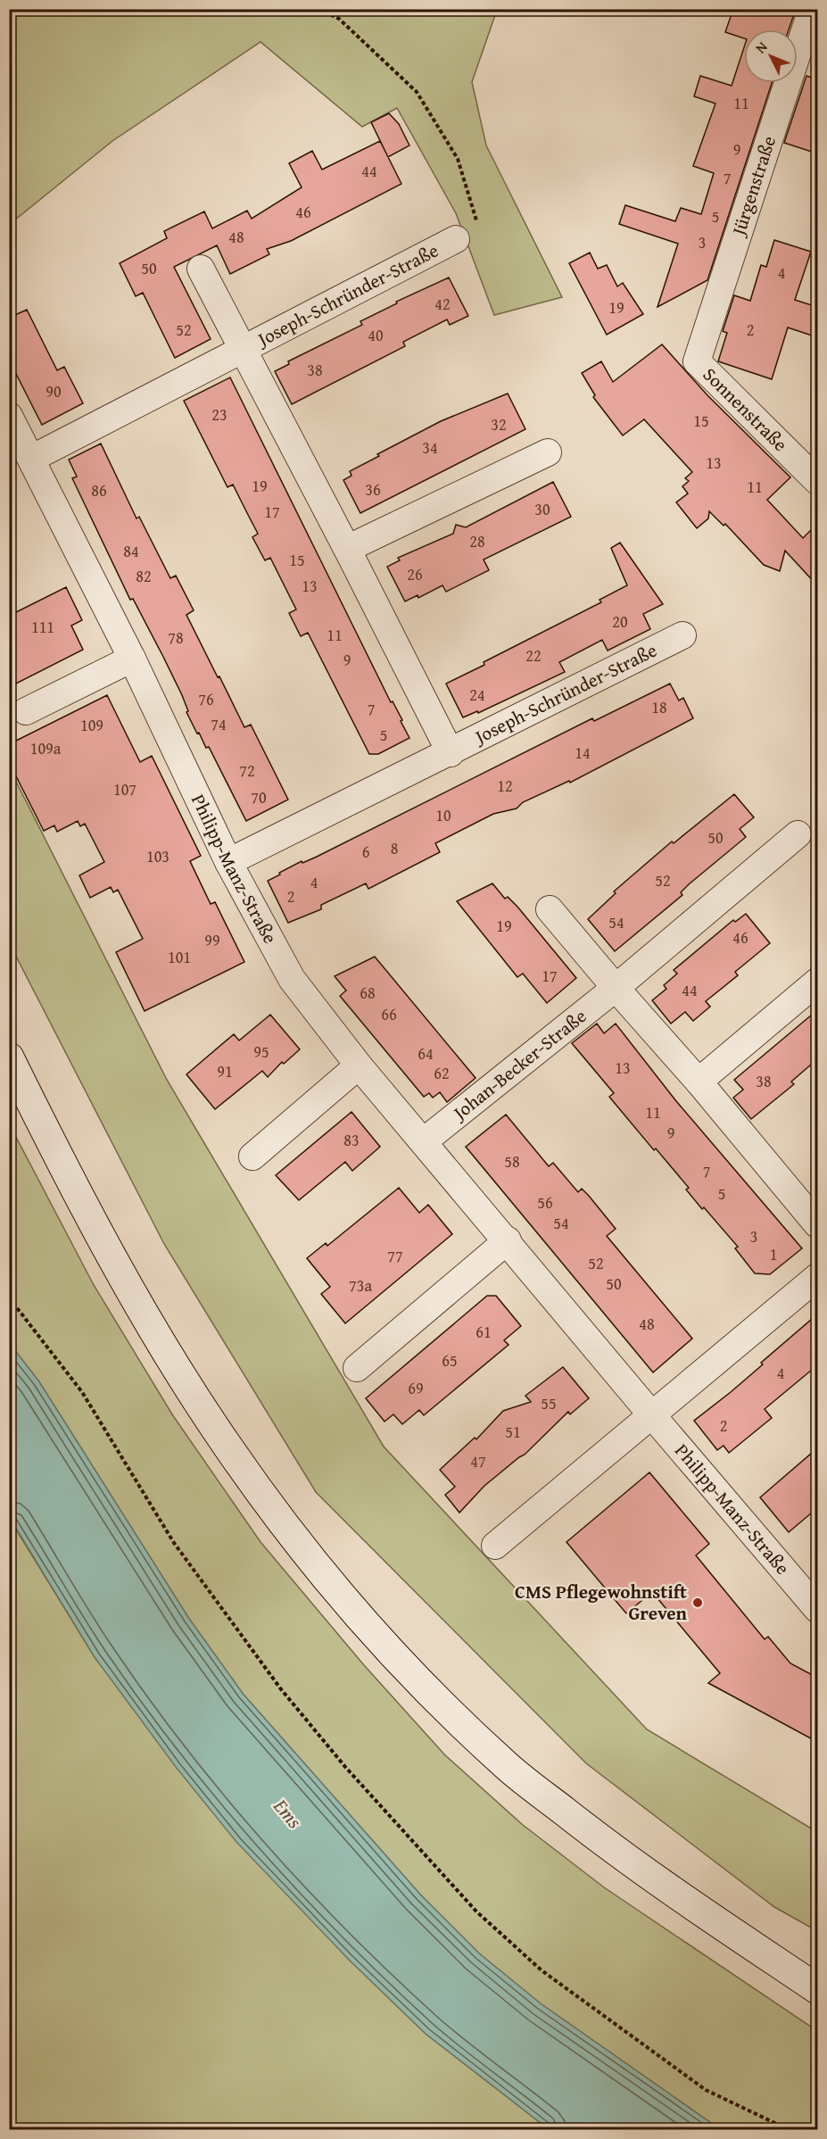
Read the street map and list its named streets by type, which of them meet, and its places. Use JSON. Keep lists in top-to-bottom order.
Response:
{
  "streets": {
    "street": [
      "Jürgenstraße",
      "Joseph-Schründer-Straße",
      "Sonnenstraße",
      "Philipp-Manz-Straße",
      "Johan-Becker-Straße"
    ]
  },
  "crossings": [
    ["Jürgenstraße", "Sonnenstraße"],
    ["Joseph-Schründer-Straße", "Philipp-Manz-Straße"],
    ["Philipp-Manz-Straße", "Johan-Becker-Straße"]
  ],
  "water": ["Ems"],
  "places": ["CMS Pflegewohnstift Greven"],
  "house_numbers": [
    "11",
    "9",
    "44",
    "7",
    "46",
    "5",
    "48",
    "3",
    "50",
    "4",
    "42",
    "19",
    "52",
    "2",
    "40",
    "38",
    "90",
    "23",
    "15",
    "32",
    "34",
    "13",
    "19",
    "11",
    "36",
    "86",
    "30",
    "17",
    "28",
    "84",
    "15",
    "26",
    "82",
    "13",
    "20",
    "111",
    "11",
    "78",
    "22",
    "9",
    "24",
    "76",
    "18",
    "7",
    "74",
    "109",
    "5",
    "109a",
    "14",
    "72",
    "12",
    "107",
    "70",
    "10",
    "50",
    "8",
    "6",
    "103",
    "52",
    "4",
    "2",
    "54",
    "19",
    "46",
    "99",
    "101",
    "17",
    "44",
    "68",
    "66",
    "95",
    "64",
    "13",
    "91",
    "62",
    "38",
    "11",
    "9",
    "83",
    "58",
    "7",
    "5",
    "56",
    "54",
    "3",
    "1",
    "77",
    "52",
    "50",
    "73a",
    "48",
    "61",
    "65",
    "4",
    "69",
    "55",
    "2",
    "51",
    "47"
  ],
  "north": "top left"
}
